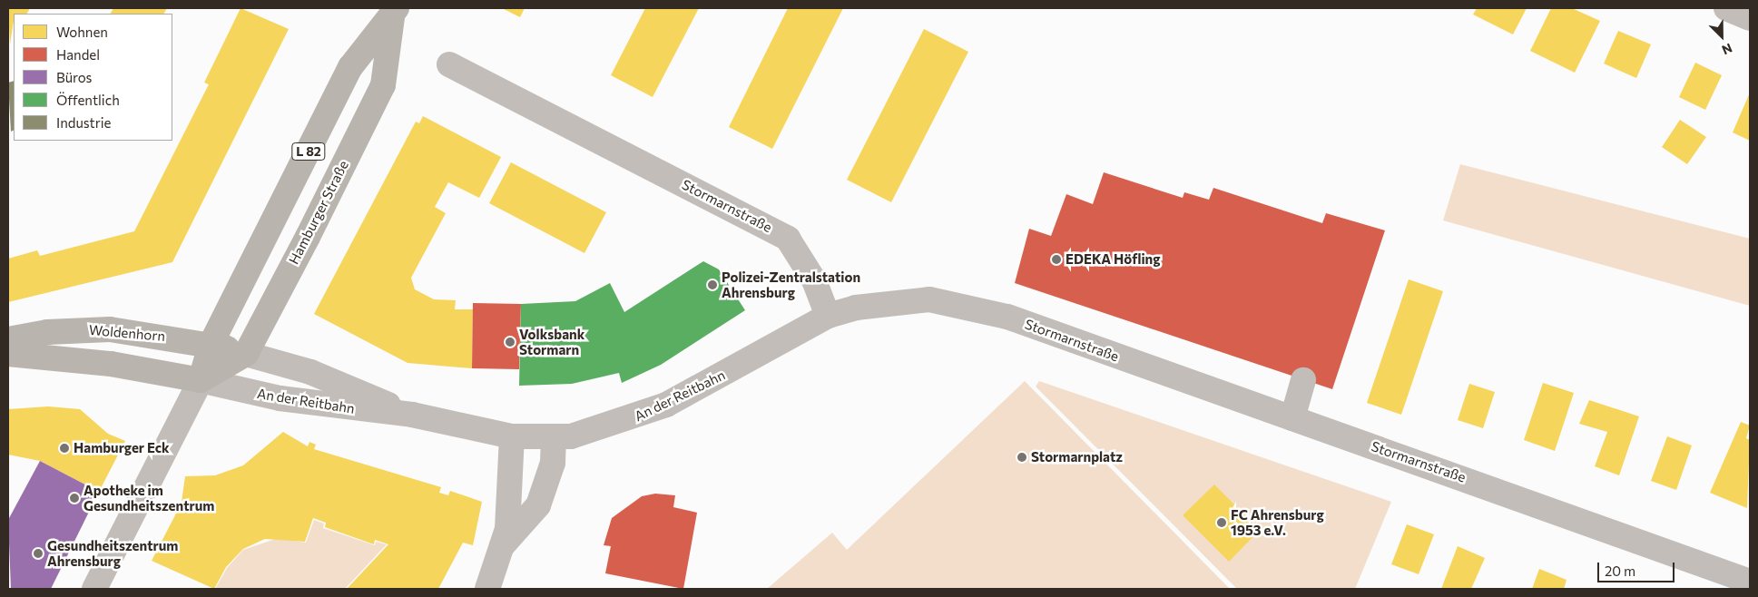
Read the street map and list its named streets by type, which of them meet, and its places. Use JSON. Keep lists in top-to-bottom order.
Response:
{
  "streets": {
    "main road": ["L 82", "Hamburger Straße", "Woldenhorn"],
    "street": ["Stormarnstraße", "An der Reitbahn"]
  },
  "crossings": [
    ["Stormarnstraße", "An der Reitbahn"],
    ["Hamburger Straße", "Woldenhorn"],
    ["Hamburger Straße", "An der Reitbahn"],
    ["Woldenhorn", "An der Reitbahn"]
  ],
  "places": [
    "EDEKA Höfling",
    "Polizei-Zentralstation Ahrensburg",
    "Volksbank Stormarn",
    "Hamburger Eck",
    "Stormarnplatz",
    "Apotheke im Gesundheitszentrum",
    "FC Ahrensburg 1953 e.V.",
    "Gesundheitszentrum Ahrensburg"
  ],
  "legend": [
    "Wohnen",
    "Handel",
    "Büros",
    "Öffentlich",
    "Industrie"
  ],
  "scale_bar": "20 m",
  "north": "bottom right"
}
